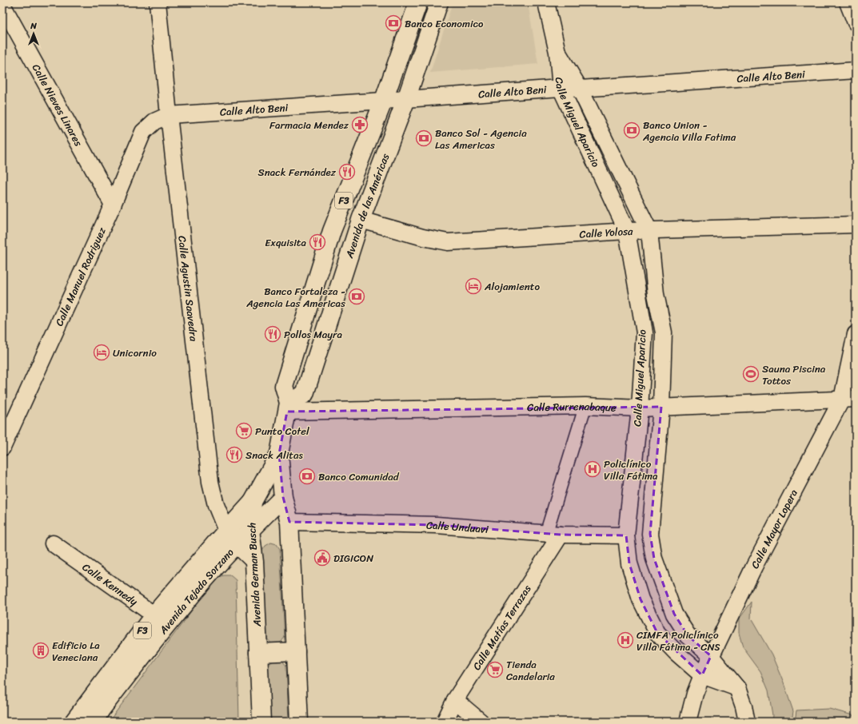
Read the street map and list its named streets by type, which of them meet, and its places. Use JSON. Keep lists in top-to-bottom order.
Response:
{
  "streets": {
    "main road": [
      "F3",
      "Avenida de las Américas",
      "Avenida German Busch",
      "Avenida Tejada Sorzano"
    ],
    "street": [
      "Calle Alto Beni",
      "Calle Nieves Linares",
      "Calle Miguel Aparicio",
      "Calle Yolosa",
      "Calle Manuel Rodriguez",
      "Calle Agustin Saavedra",
      "Calle Rurrenabaque",
      "Calle Unduavi",
      "Calle Mayor Lopera",
      "Calle Kennedy",
      "Calle Matías Terrazas"
    ]
  },
  "crossings": [
    ["Calle Alto Beni", "Calle Miguel Aparicio"],
    ["Calle Alto Beni", "Avenida de las Américas"],
    ["Calle Alto Beni", "Calle Manuel Rodriguez"],
    ["Calle Alto Beni", "Calle Agustin Saavedra"],
    ["Calle Nieves Linares", "Calle Manuel Rodriguez"],
    ["Calle Miguel Aparicio", "Calle Yolosa"],
    ["Calle Miguel Aparicio", "Calle Rurrenabaque"],
    ["Calle Miguel Aparicio", "Calle Unduavi"],
    ["Calle Miguel Aparicio", "Calle Mayor Lopera"],
    ["F3", "Avenida de las Américas"],
    ["F3", "Avenida German Busch"],
    ["F3", "Avenida Tejada Sorzano"],
    ["Avenida de las Américas", "Calle Yolosa"],
    ["Avenida de las Américas", "Calle Rurrenabaque"],
    ["Avenida de las Américas", "Avenida German Busch"],
    ["Calle Manuel Rodriguez", "Calle Agustin Saavedra"],
    ["Calle Agustin Saavedra", "Avenida German Busch"],
    ["Calle Agustin Saavedra", "Avenida Tejada Sorzano"],
    ["Calle Rurrenabaque", "Calle Mayor Lopera"],
    ["Calle Unduavi", "Calle Matías Terrazas"],
    ["Avenida German Busch", "Avenida Tejada Sorzano"],
    ["Calle Kennedy", "Avenida Tejada Sorzano"]
  ],
  "places": {
    "bank": [
      "Banco Economico",
      "Banco Union - Agencia Villa Fatima",
      "Banco Sol - Agencia Las Americas",
      "Banco Fortaleza - Agencia Las Americas",
      "Banco Comunidad"
    ],
    "pharmacy": ["Farmacia Mendez"],
    "restaurant": [
      "Snack Fernández",
      "Exquisita",
      "Pollos Mayra",
      "Snack Alitas"
    ],
    "hotel": ["Alojamiento", "Unicornio"],
    "sports": ["Sauna Piscina Tottos"],
    "supermarket": ["Punto Cotel", "Tienda Candelaria"],
    "hospital": ["Policlínico Villa Fátima", "CIMFA Policlínico Villa Fátima - CNS"],
    "public building": ["DIGICON"],
    "building": ["Edificio La Veneciana"]
  },
  "north": "top"
}
